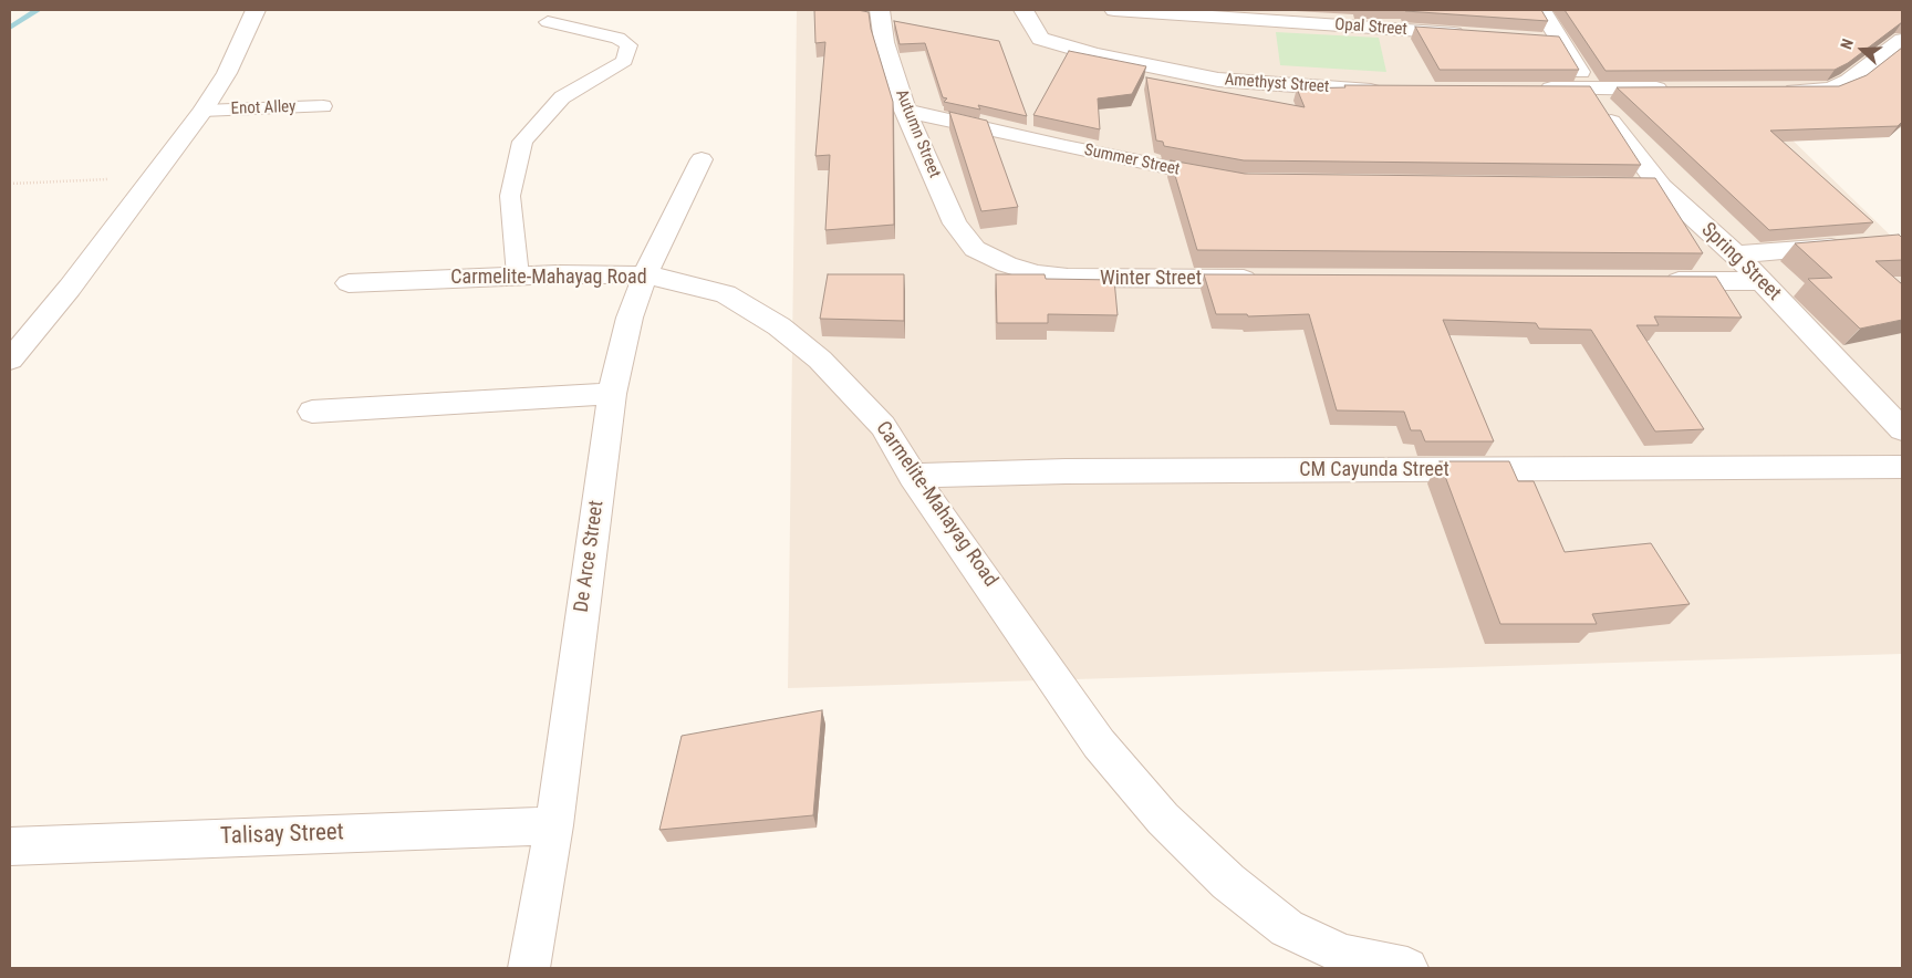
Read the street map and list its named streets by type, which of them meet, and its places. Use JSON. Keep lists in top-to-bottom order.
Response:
{
  "streets": {
    "street": [
      "Opal Street",
      "Amethyst Street",
      "Autumn Street",
      "Summer Street",
      "Spring Street",
      "Carmelite-Mahayag Road",
      "Winter Street",
      "CM Cayunda Street",
      "De Arce Street",
      "Talisay Street"
    ],
    "lane": ["Enot Alley"]
  },
  "crossings": [
    ["Autumn Street", "Summer Street"],
    ["Autumn Street", "Winter Street"],
    ["Carmelite-Mahayag Road", "CM Cayunda Street"],
    ["Carmelite-Mahayag Road", "De Arce Street"],
    ["De Arce Street", "Talisay Street"]
  ],
  "north": "left"
}
